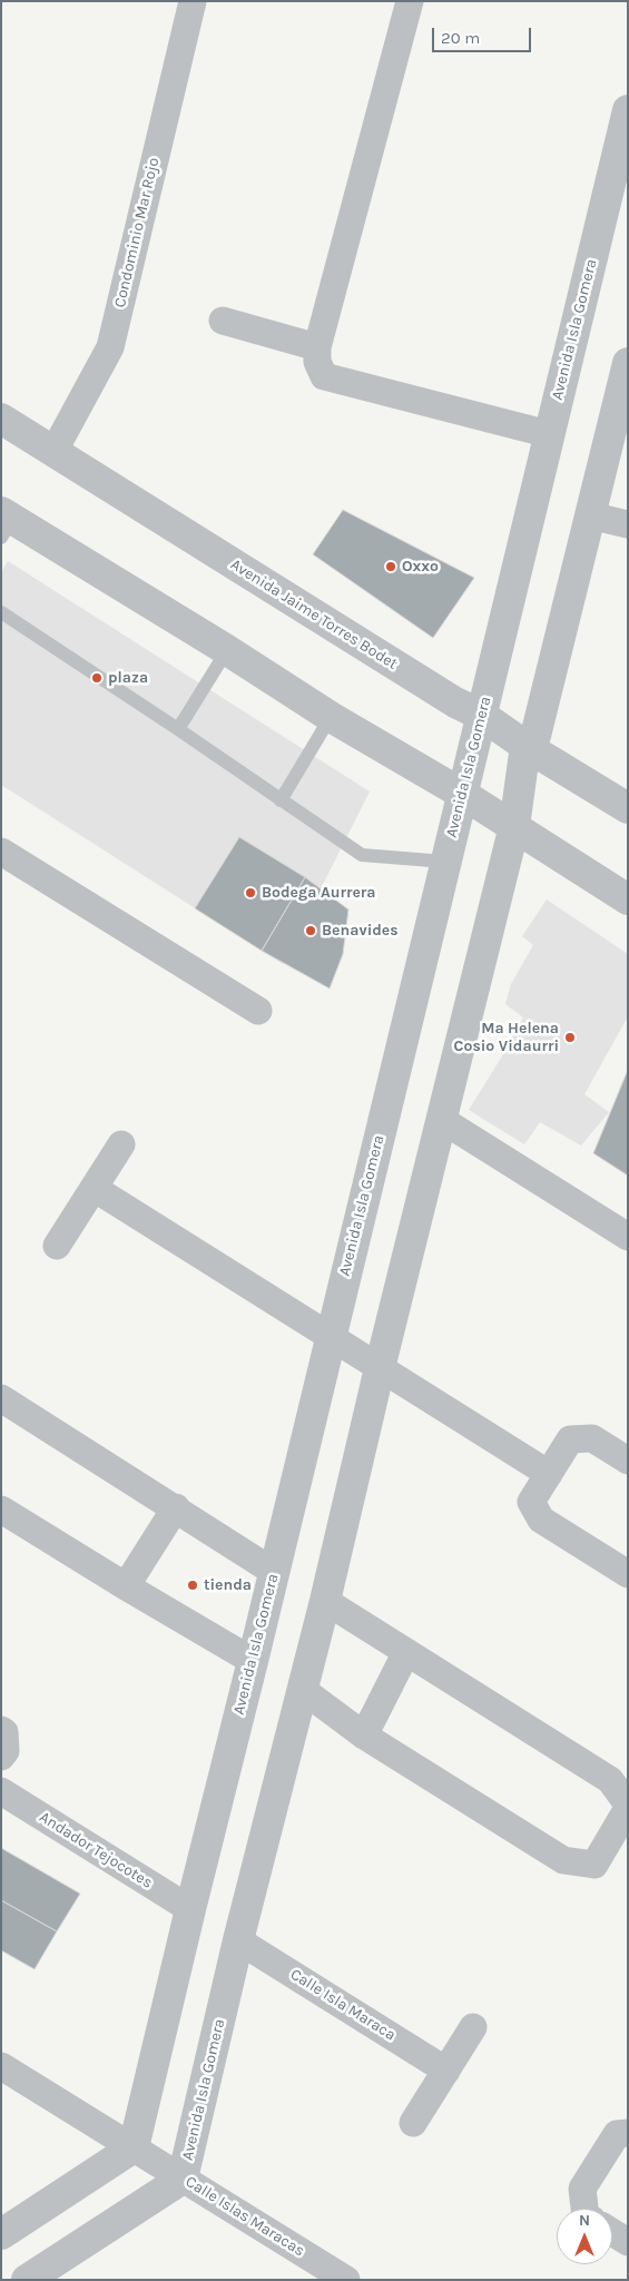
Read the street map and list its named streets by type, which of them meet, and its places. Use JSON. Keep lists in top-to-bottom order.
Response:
{
  "streets": {
    "street": [
      "Condominio Mar Rojo",
      "Avenida Isla Gomera",
      "Avenida Jaime Torres Bodet",
      "Andador Tejocotes",
      "Calle Isla Maraca",
      "Calle Islas Maracas"
    ]
  },
  "crossings": [
    ["Condominio Mar Rojo", "Avenida Jaime Torres Bodet"],
    ["Avenida Isla Gomera", "Avenida Jaime Torres Bodet"],
    ["Avenida Isla Gomera", "Andador Tejocotes"],
    ["Avenida Isla Gomera", "Calle Isla Maraca"],
    ["Avenida Isla Gomera", "Calle Islas Maracas"]
  ],
  "places": [
    "Oxxo",
    "plaza",
    "Bodega Aurrera",
    "Benavides",
    "Ma Helena Cosio Vidaurri",
    "tienda"
  ],
  "scale_bar": "20 m",
  "north": "top"
}
